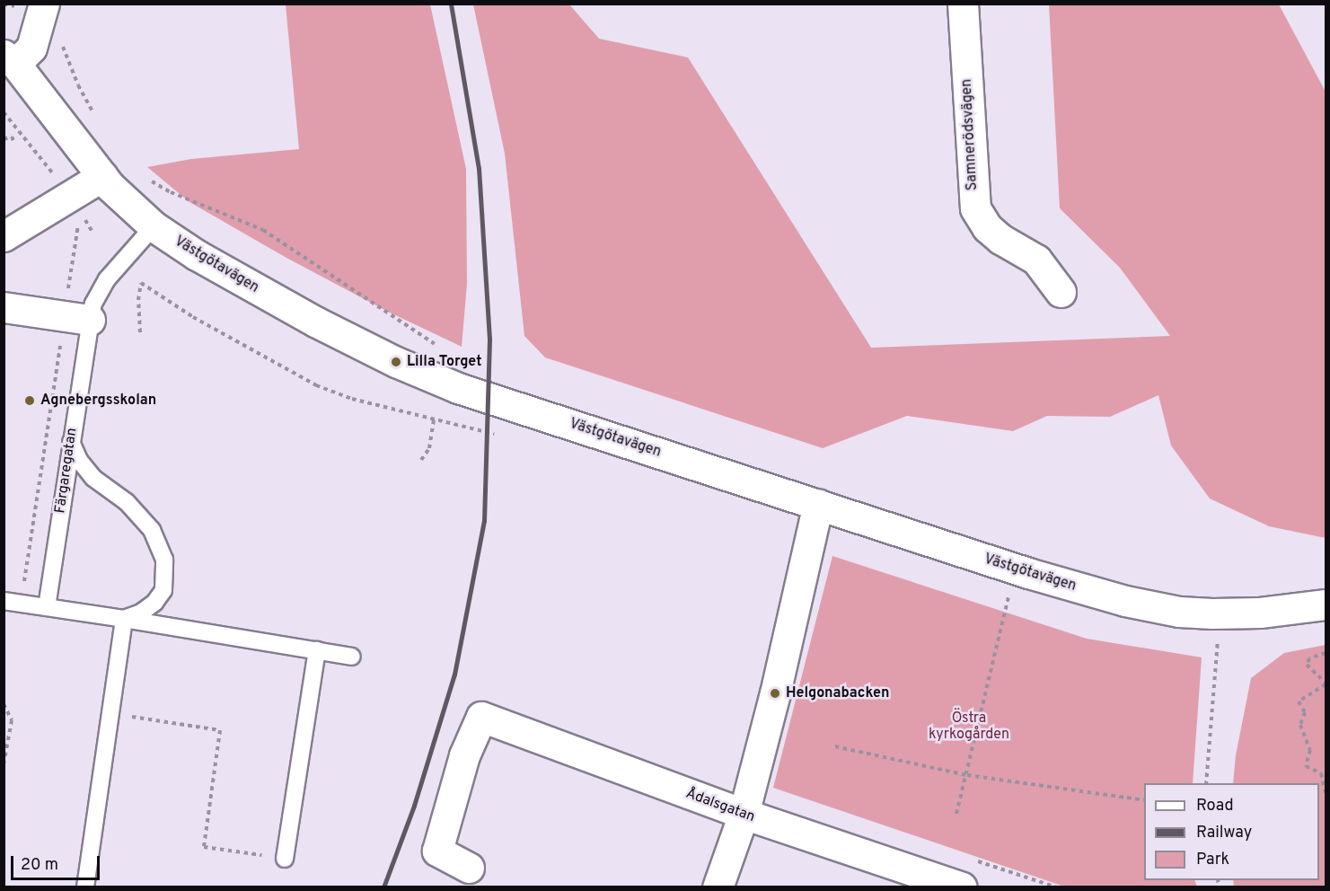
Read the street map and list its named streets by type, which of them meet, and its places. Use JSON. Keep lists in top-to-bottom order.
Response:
{
  "streets": {
    "street": ["Samnerödsvägen", "Västgötavägen", "Ådalsgatan"],
    "lane": ["Färgaregatan"]
  },
  "crossings": [
    ["Västgötavägen", "Färgaregatan"]
  ],
  "parks": ["Östra kyrkogården"],
  "places": ["Lilla Torget", "Agnebergsskolan", "Helgonabacken"],
  "legend": ["Road", "Railway", "Park"],
  "scale_bar": "20 m"
}
